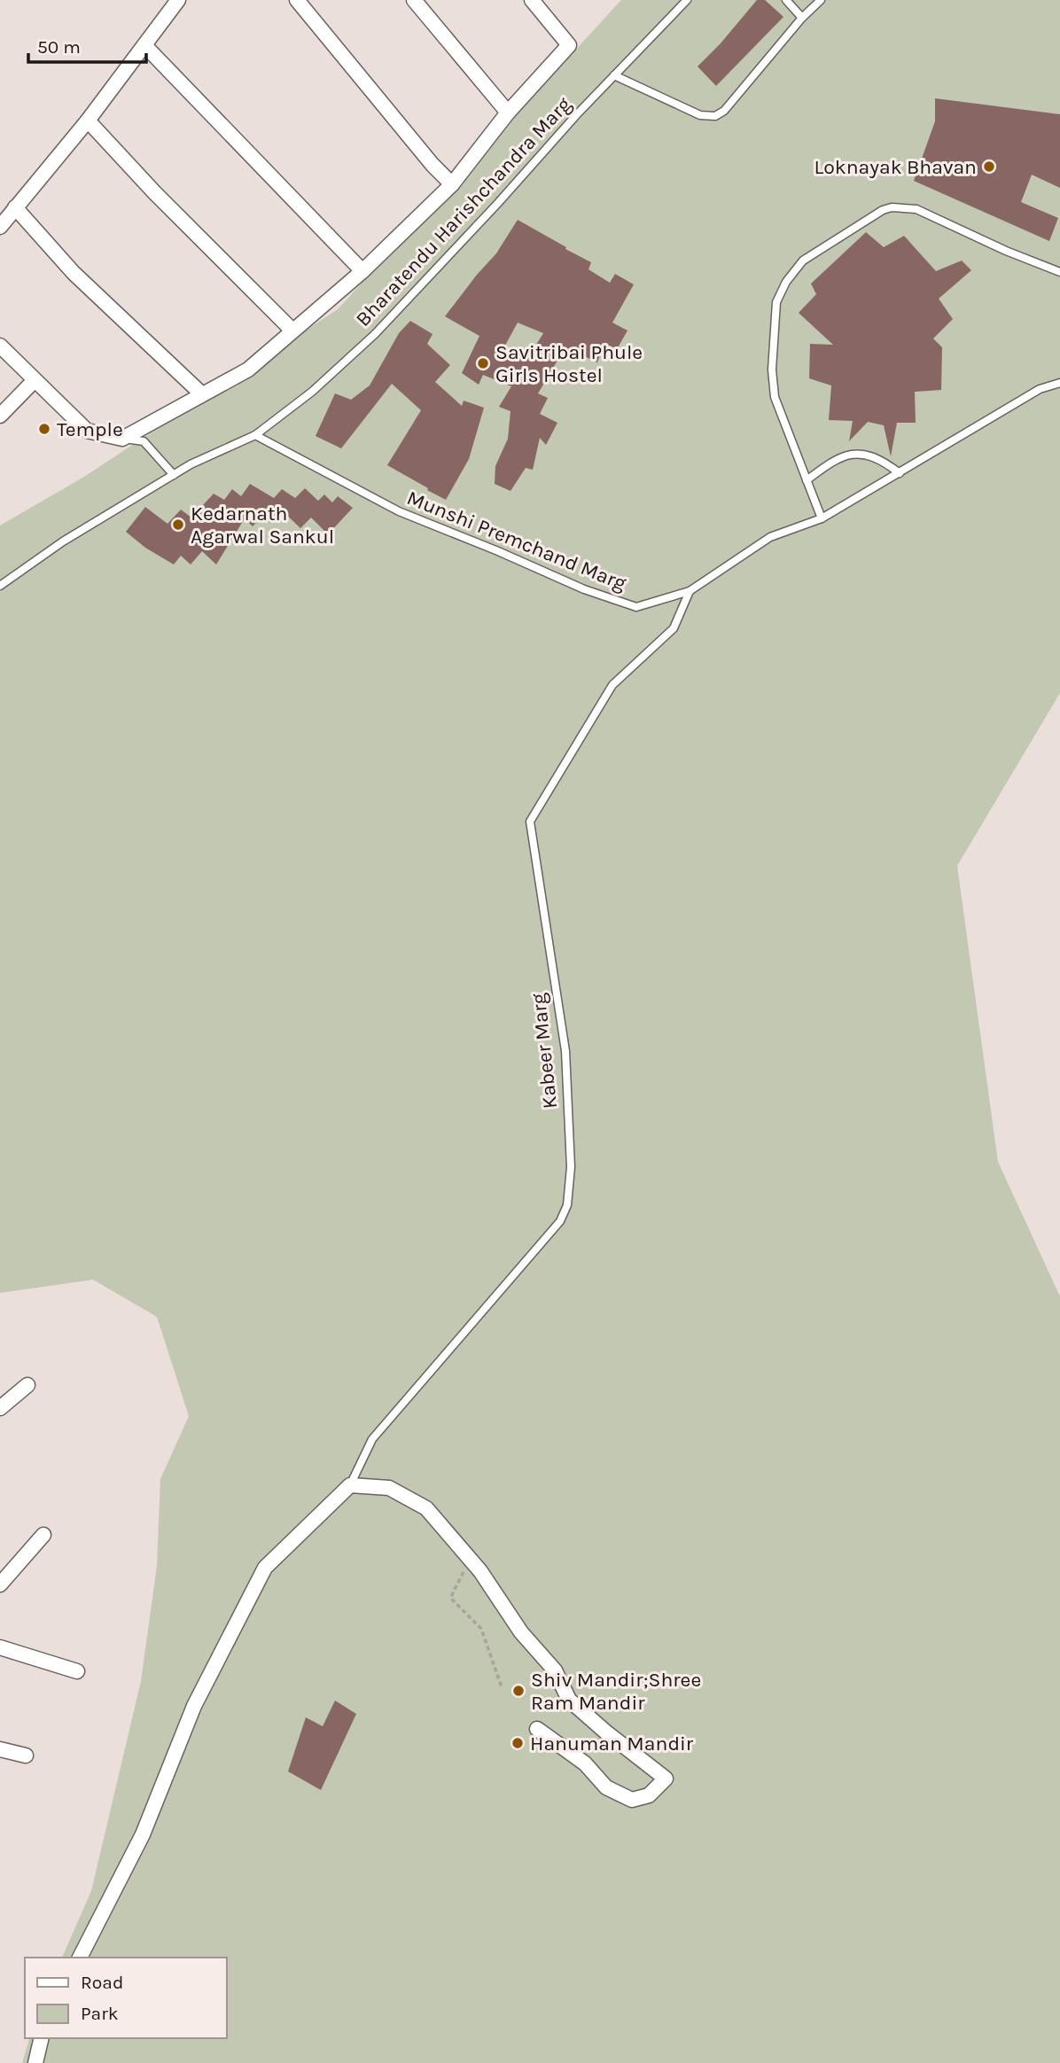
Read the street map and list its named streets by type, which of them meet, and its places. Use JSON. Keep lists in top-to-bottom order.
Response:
{
  "streets": {
    "lane": ["Bharatendu Harishchandra Marg", "Munshi Premchand Marg", "Kabeer Marg"]
  },
  "crossings": [
    ["Bharatendu Harishchandra Marg", "Munshi Premchand Marg"],
    ["Munshi Premchand Marg", "Kabeer Marg"]
  ],
  "places": [
    "Loknayak Bhavan",
    "Savitribai Phule Girls Hostel",
    "Temple",
    "Kedarnath Agarwal Sankul",
    "Shiv Mandir;Shree Ram Mandir",
    "Hanuman Mandir"
  ],
  "legend": ["Road", "Park"],
  "scale_bar": "50 m"
}
